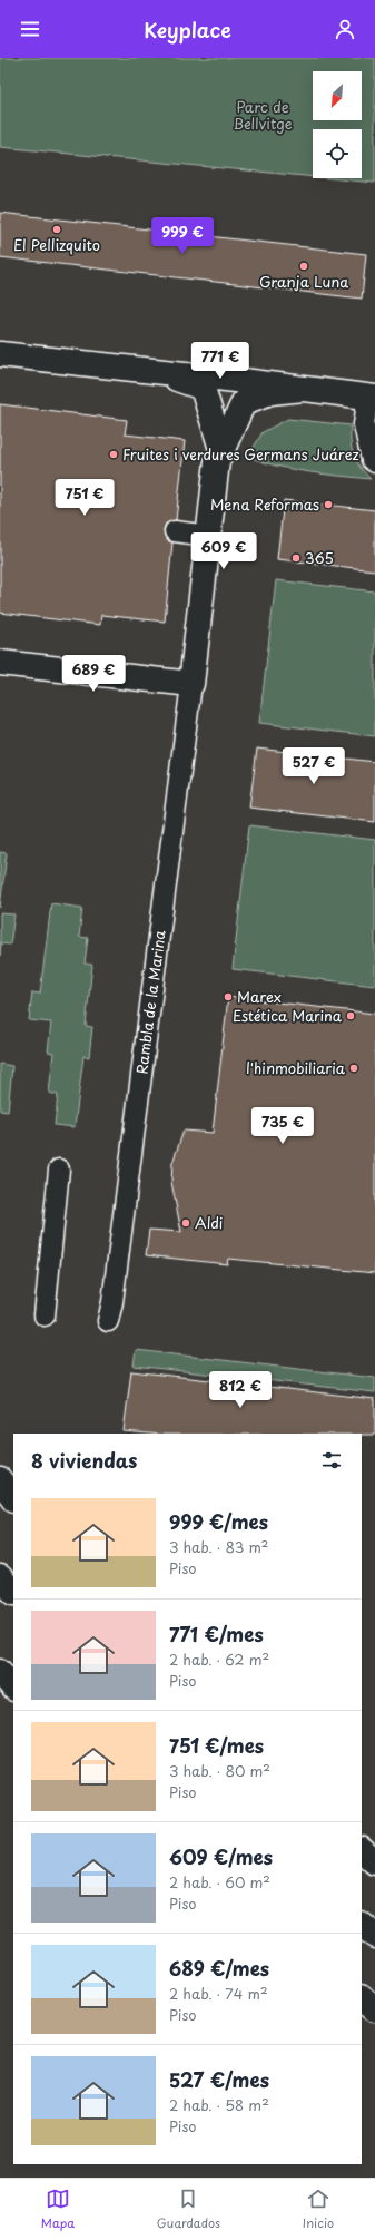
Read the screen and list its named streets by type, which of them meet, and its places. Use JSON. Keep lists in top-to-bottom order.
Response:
{
  "streets": {
    "lane": ["Rambla de la Marina"]
  },
  "parks": ["Parc de Bellvitge"],
  "places": [
    "El Pellizquito",
    "Granja Luna",
    "Fruites i verdures Germans Juárez",
    "Mena Reformas",
    "365",
    "Marex",
    "Estética Marina",
    "l'hinmobiliaria",
    "Aldi"
  ],
  "north": "bottom left",
  "page": {
    "header": "Keyplace",
    "price": [
      "999 €",
      "771 €",
      "751 €",
      "609 €",
      "689 €",
      "527 €",
      "735 €",
      "812 €"
    ],
    "heading": "8 viviendas",
    "list": [
      {
        "name": "999 €/mes",
        "note": "3 hab. · 83 m² · Piso"
      },
      {
        "name": "771 €/mes",
        "note": "2 hab. · 62 m² · Piso"
      },
      {
        "name": "751 €/mes",
        "note": "3 hab. · 80 m² · Piso"
      },
      {
        "name": "609 €/mes",
        "note": "2 hab. · 60 m² · Piso"
      },
      {
        "name": "689 €/mes",
        "note": "2 hab. · 74 m² · Piso"
      },
      {
        "name": "527 €/mes",
        "note": "2 hab. · 58 m² · Piso"
      }
    ],
    "tabs": ["Mapa", "Guardados", "Inicio"]
  }
}
